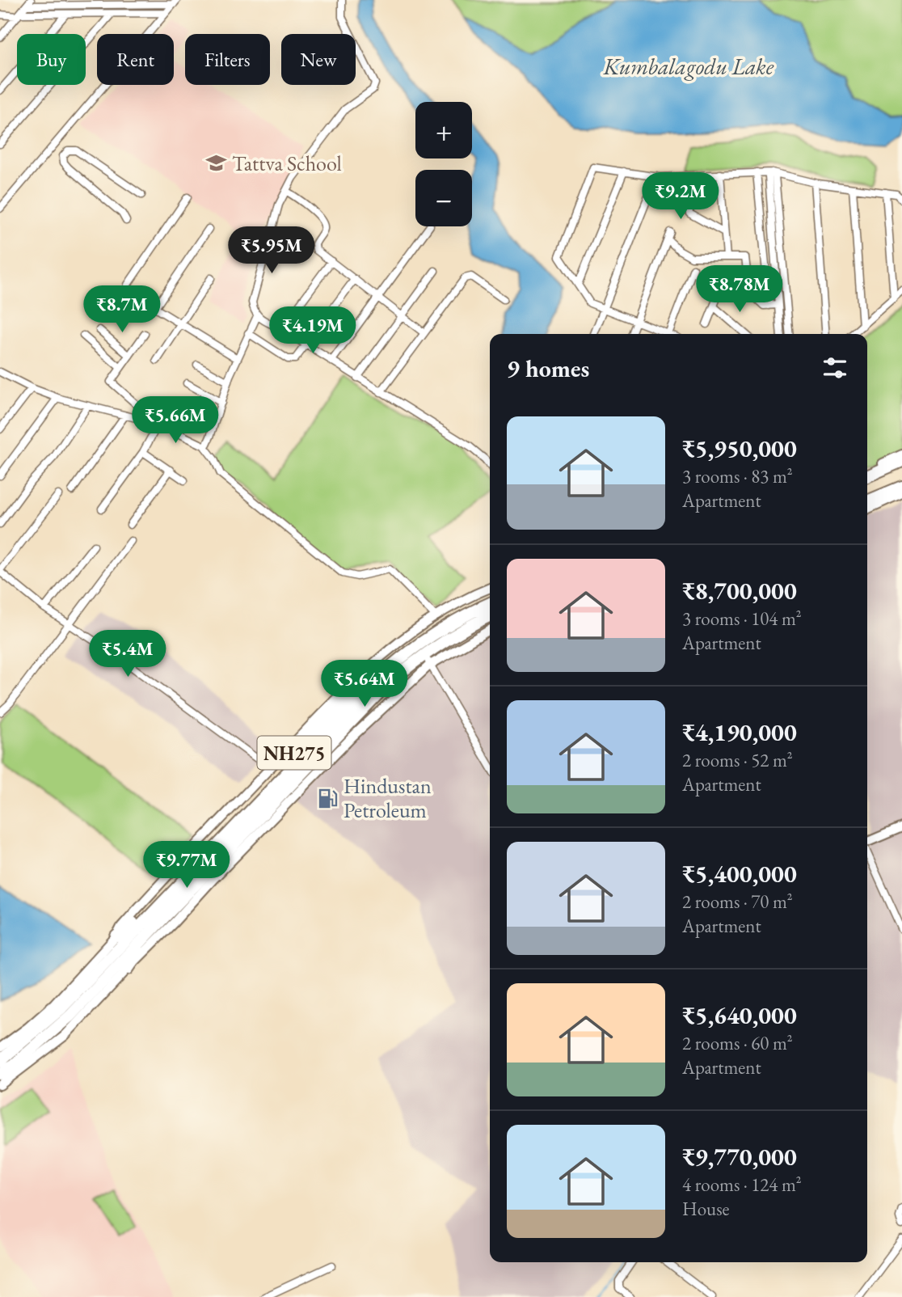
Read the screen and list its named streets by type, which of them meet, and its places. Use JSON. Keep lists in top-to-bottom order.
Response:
{
  "streets": {
    "highway": ["NH275"]
  },
  "water": ["Kumbalagodu Lake"],
  "places": {
    "school or university": ["Tattva School"],
    "fuel station": ["Hindustan Petroleum"]
  },
  "page": {
    "chip": [
      "Buy",
      "Rent",
      "Filters",
      "New"
    ],
    "map_buttons": ["+", "−"],
    "price": [
      "₹9.2M",
      "₹5.95M",
      "₹8.78M",
      "₹8.7M",
      "₹4.19M",
      "₹5.66M",
      "₹5.4M",
      "₹5.64M",
      "₹9.77M"
    ],
    "heading": "9 homes",
    "list": [
      {
        "name": "₹5,950,000",
        "note": "3 rooms · 83 m² · Apartment"
      },
      {
        "name": "₹8,700,000",
        "note": "3 rooms · 104 m² · Apartment"
      },
      {
        "name": "₹4,190,000",
        "note": "2 rooms · 52 m² · Apartment"
      },
      {
        "name": "₹5,400,000",
        "note": "2 rooms · 70 m² · Apartment"
      },
      {
        "name": "₹5,640,000",
        "note": "2 rooms · 60 m² · Apartment"
      },
      {
        "name": "₹9,770,000",
        "note": "4 rooms · 124 m² · House"
      }
    ]
  }
}
